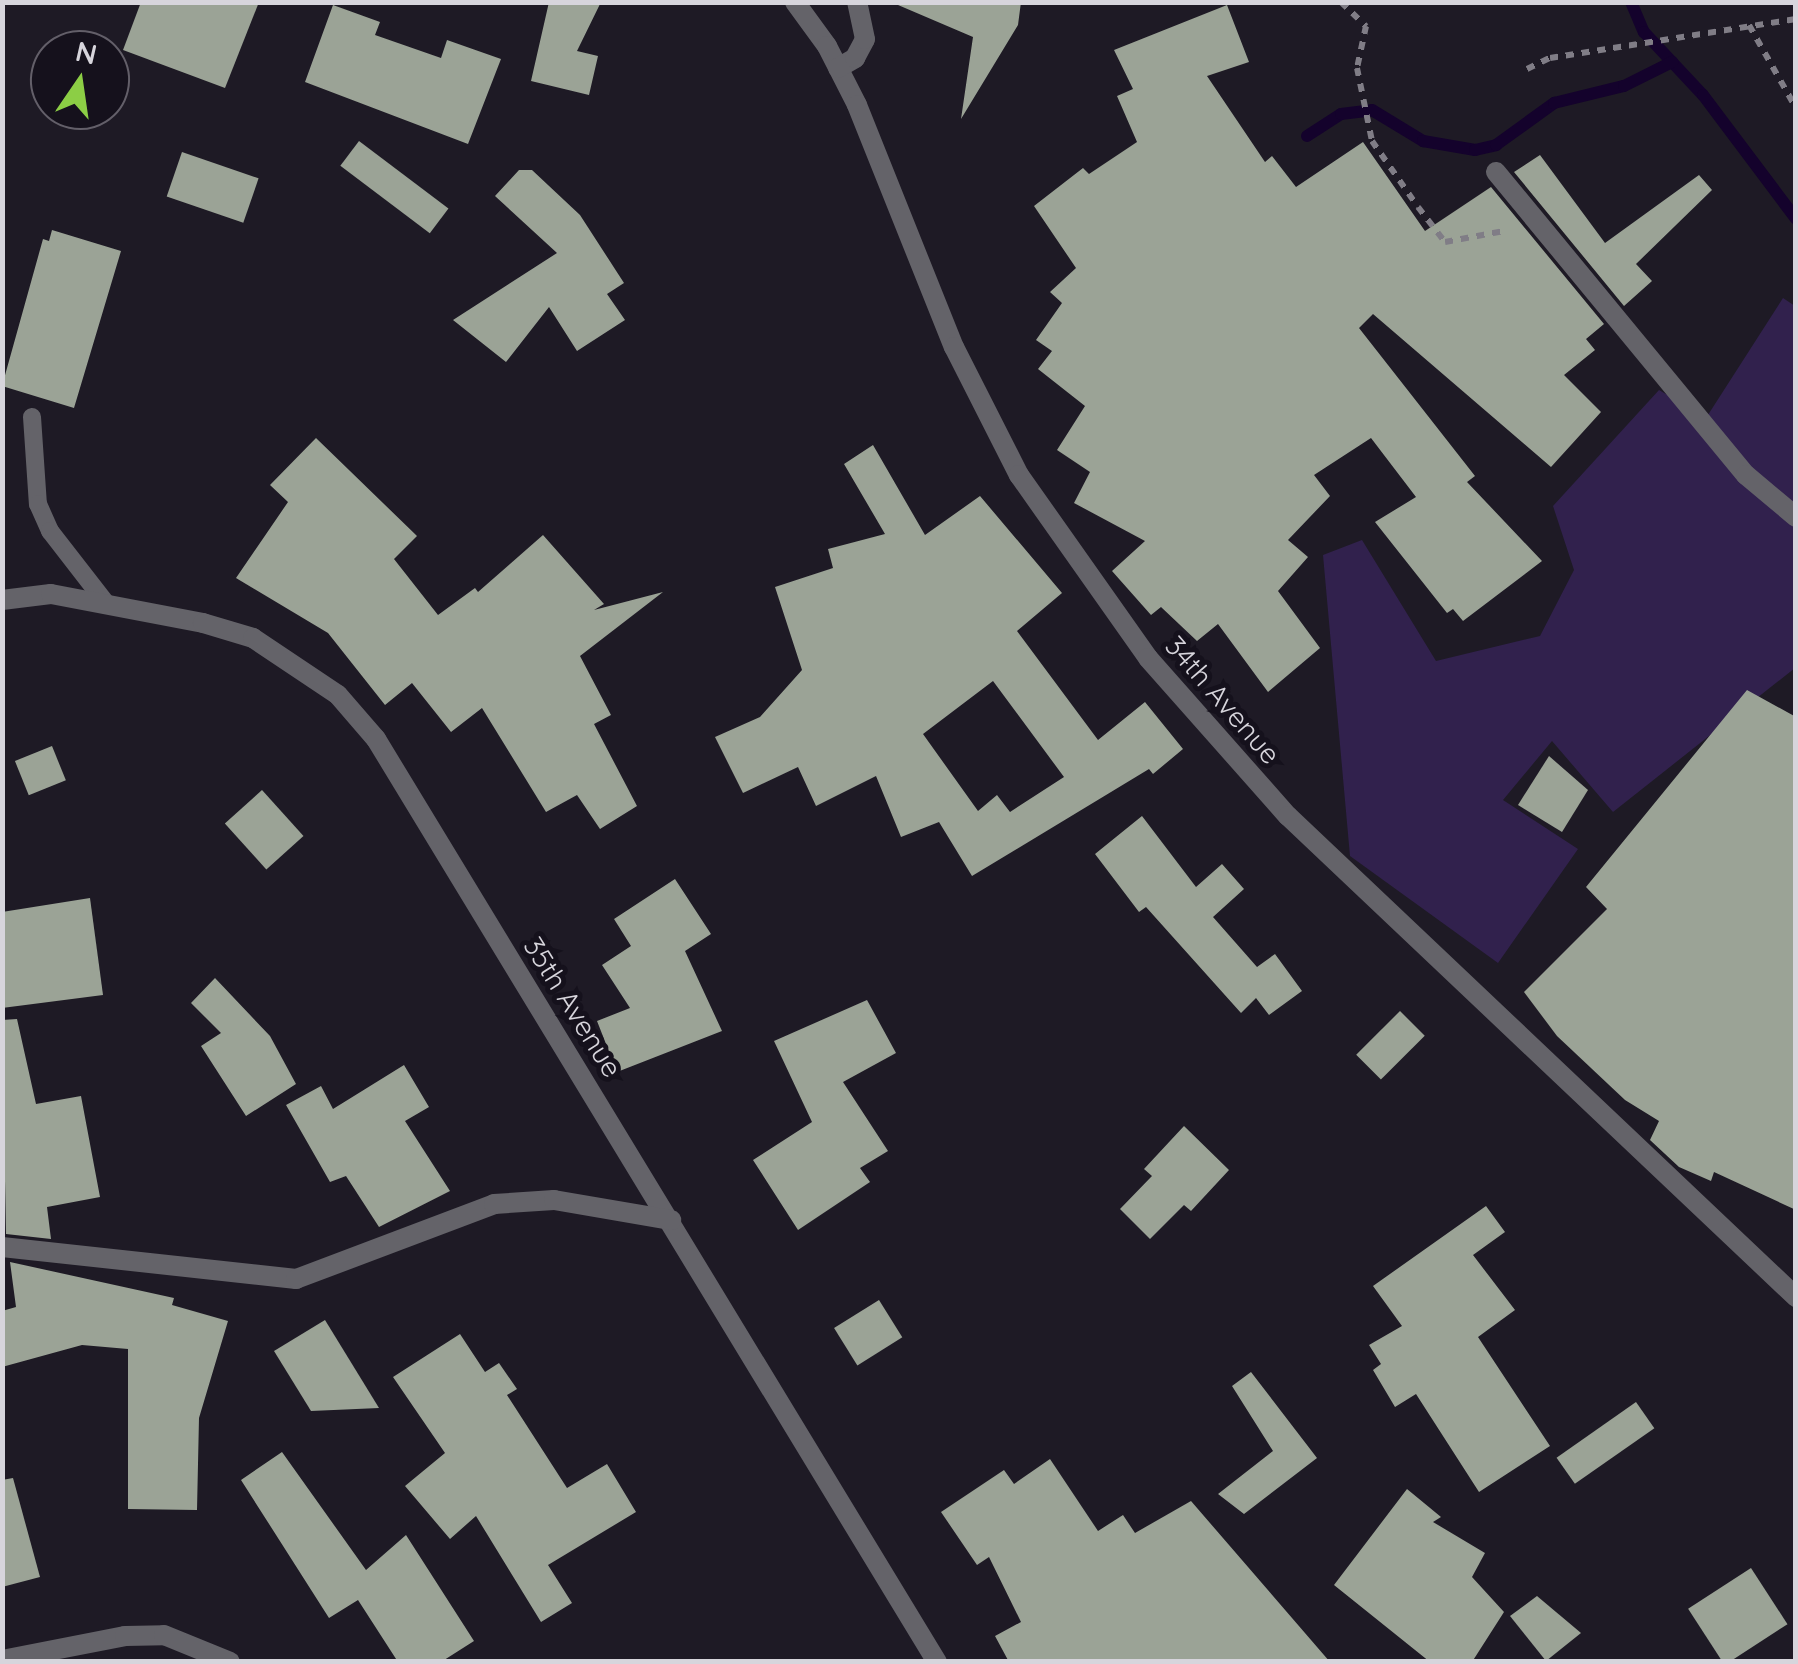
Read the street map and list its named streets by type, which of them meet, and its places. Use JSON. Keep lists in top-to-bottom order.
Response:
{
  "streets": {
    "street": ["34th Avenue", "35th Avenue"]
  },
  "north": "top"
}
